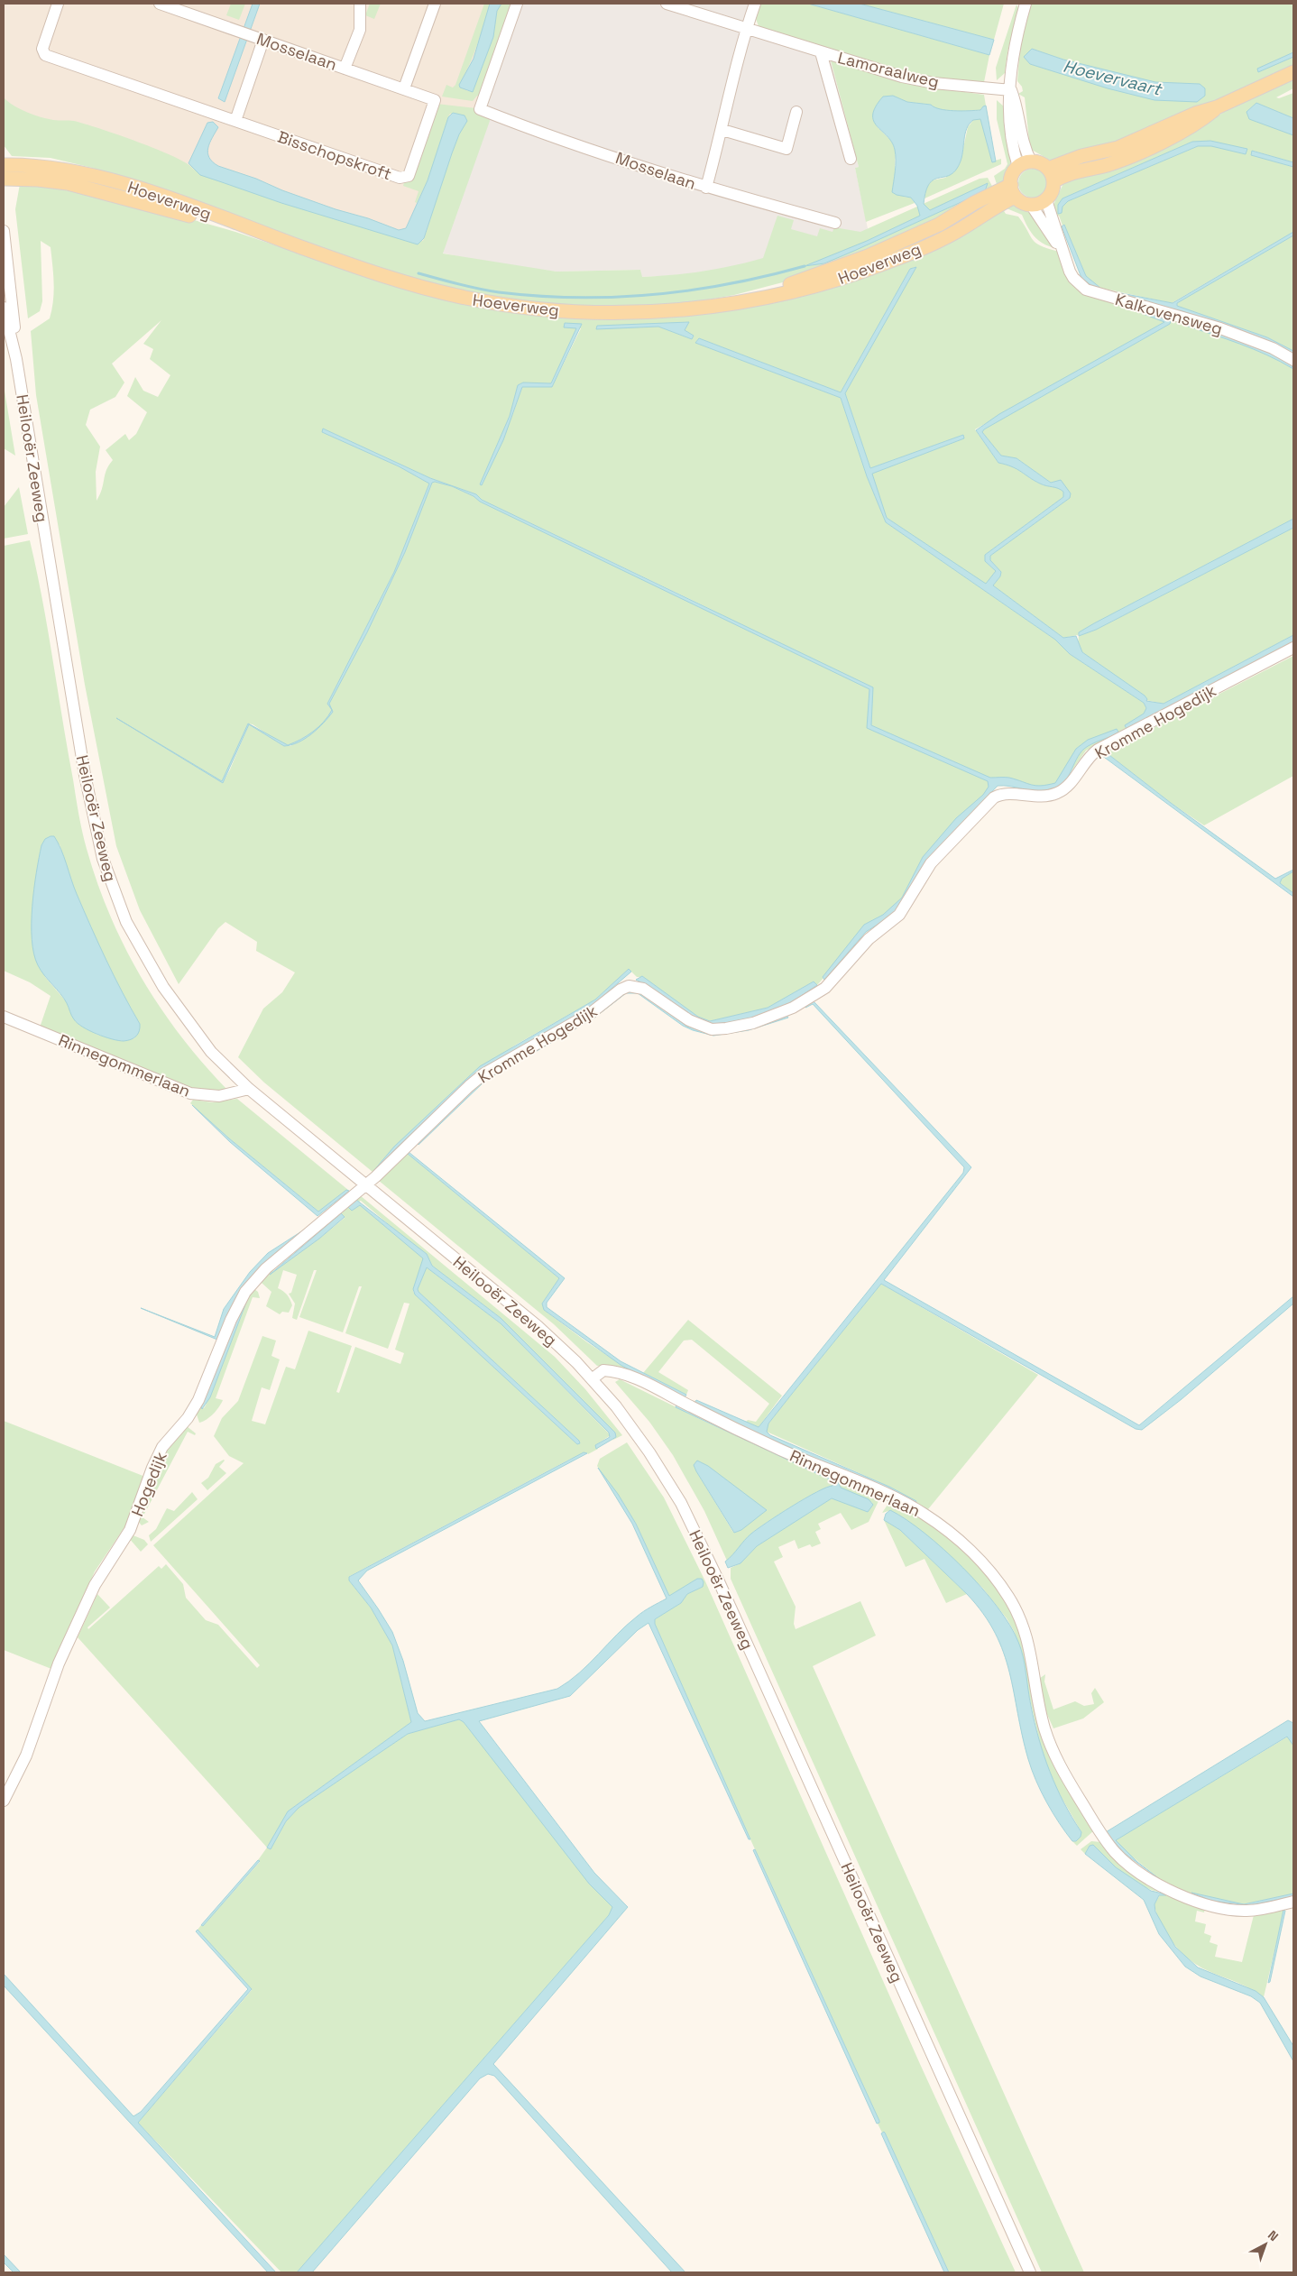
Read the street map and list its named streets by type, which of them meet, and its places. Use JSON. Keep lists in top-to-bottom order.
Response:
{
  "streets": {
    "main road": ["Hoeverweg"],
    "street": [
      "Mosselaan",
      "Lamoraalweg",
      "Bisschopskroft",
      "Kalkovensweg",
      "Heilooër Zeeweg",
      "Kromme Hogedijk",
      "Rinnegommerlaan",
      "Hogedijk"
    ]
  },
  "crossings": [
    ["Mosselaan", "Bisschopskroft"],
    ["Hoeverweg", "Kalkovensweg"],
    ["Heilooër Zeeweg", "Kromme Hogedijk"],
    ["Heilooër Zeeweg", "Rinnegommerlaan"],
    ["Heilooër Zeeweg", "Hogedijk"],
    ["Kromme Hogedijk", "Hogedijk"]
  ],
  "water": ["Hoevervaart"],
  "north": "top right"
}
